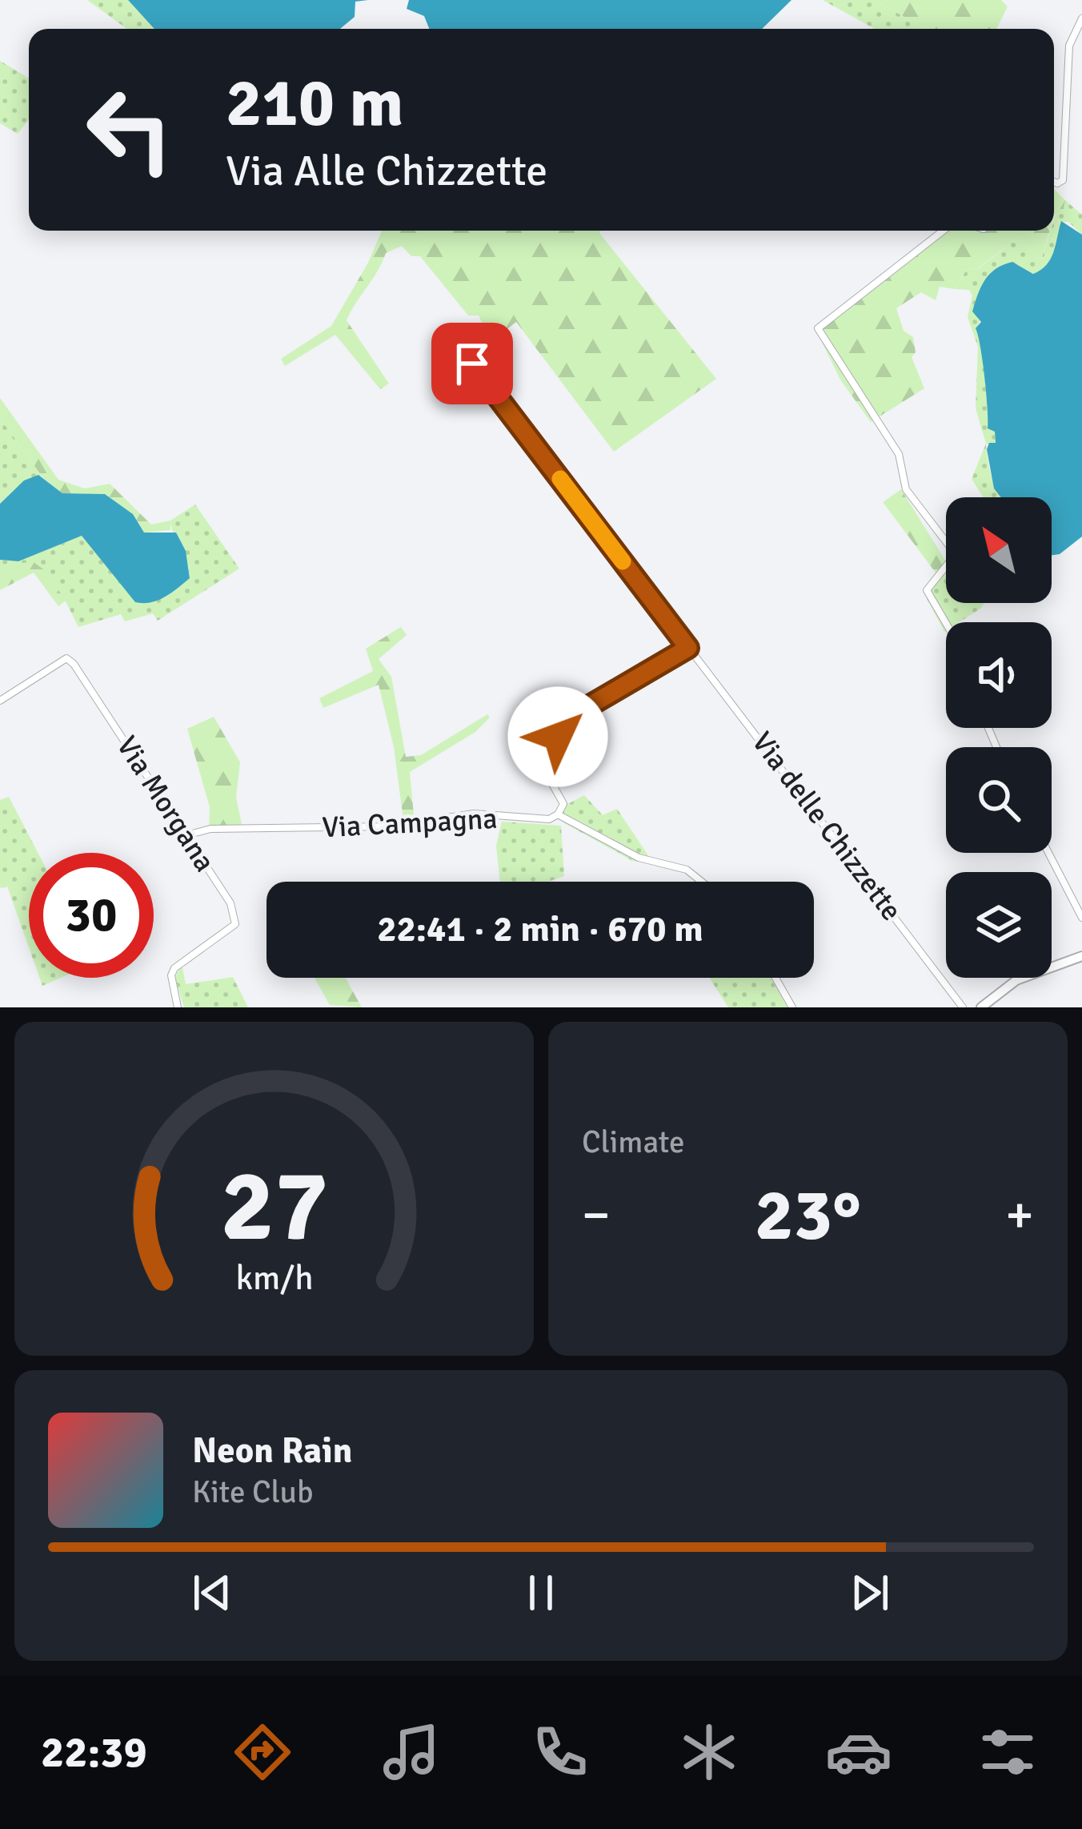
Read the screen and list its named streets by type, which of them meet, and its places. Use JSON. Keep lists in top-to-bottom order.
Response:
{
  "streets": {
    "street": ["Via Morgana", "Via Campagna", "Via delle Chizzette"]
  },
  "crossings": [
    ["Via Morgana", "Via Campagna"]
  ],
  "north": "top left",
  "page": {
    "turn": ["210 m", "Via Alle Chizzette"],
    "limit": "30",
    "trip": "22:41 · 2 min · 670 m",
    "tile": "Climate",
    "heat": ["−", "23°", "+"],
    "song": ["Neon Rain", "Kite Club"],
    "tabs": "22:39",
    "gauge": ["27", "km/h"]
  }
}
